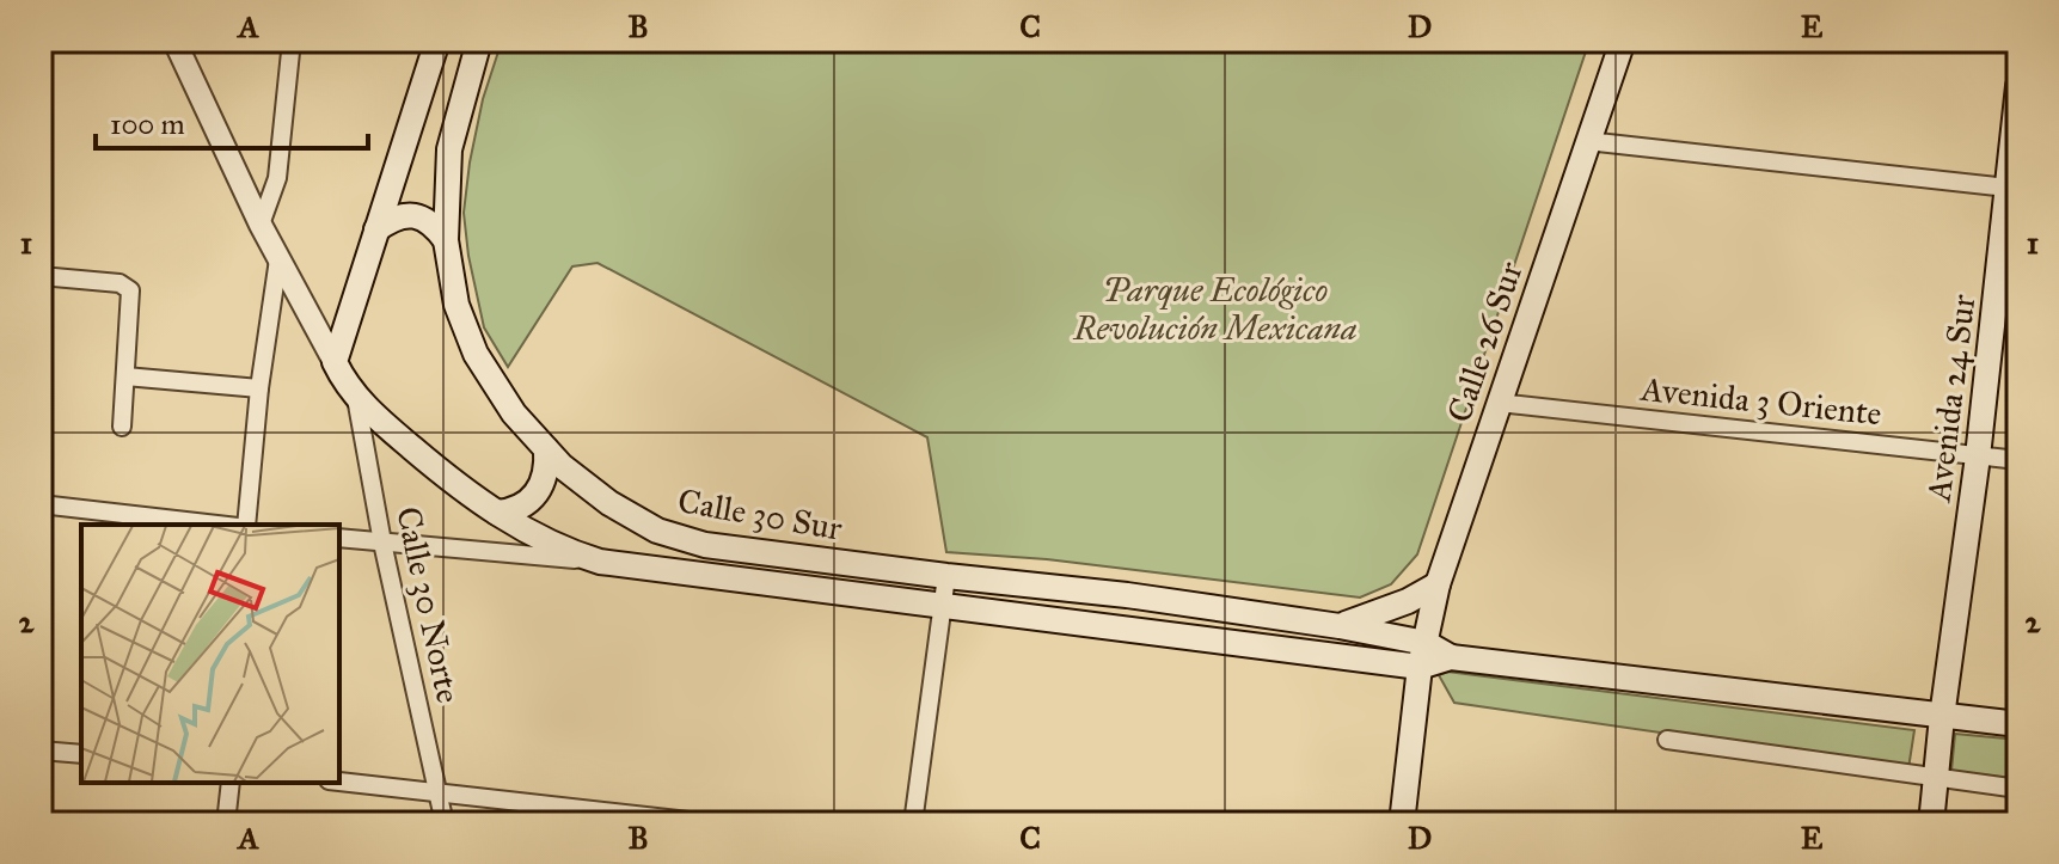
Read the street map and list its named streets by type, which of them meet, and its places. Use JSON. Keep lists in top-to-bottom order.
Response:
{
  "streets": {
    "main road": ["Calle 26 Sur", "Avenida 24 Sur", "Calle 30 Sur"],
    "street": ["Avenida 3 Oriente", "Calle 30 Norte"]
  },
  "crossings": [
    ["Calle 26 Sur", "Avenida 3 Oriente"],
    ["Calle 26 Sur", "Calle 30 Sur"],
    ["Avenida 24 Sur", "Avenida 3 Oriente"]
  ],
  "parks": ["Parque Ecológico Revolución Mexicana"],
  "scale_bar": "100 m",
  "grid": {
    "columns": [
      "A",
      "B",
      "C",
      "D",
      "E"
    ],
    "rows": ["1", "2"]
  }
}
